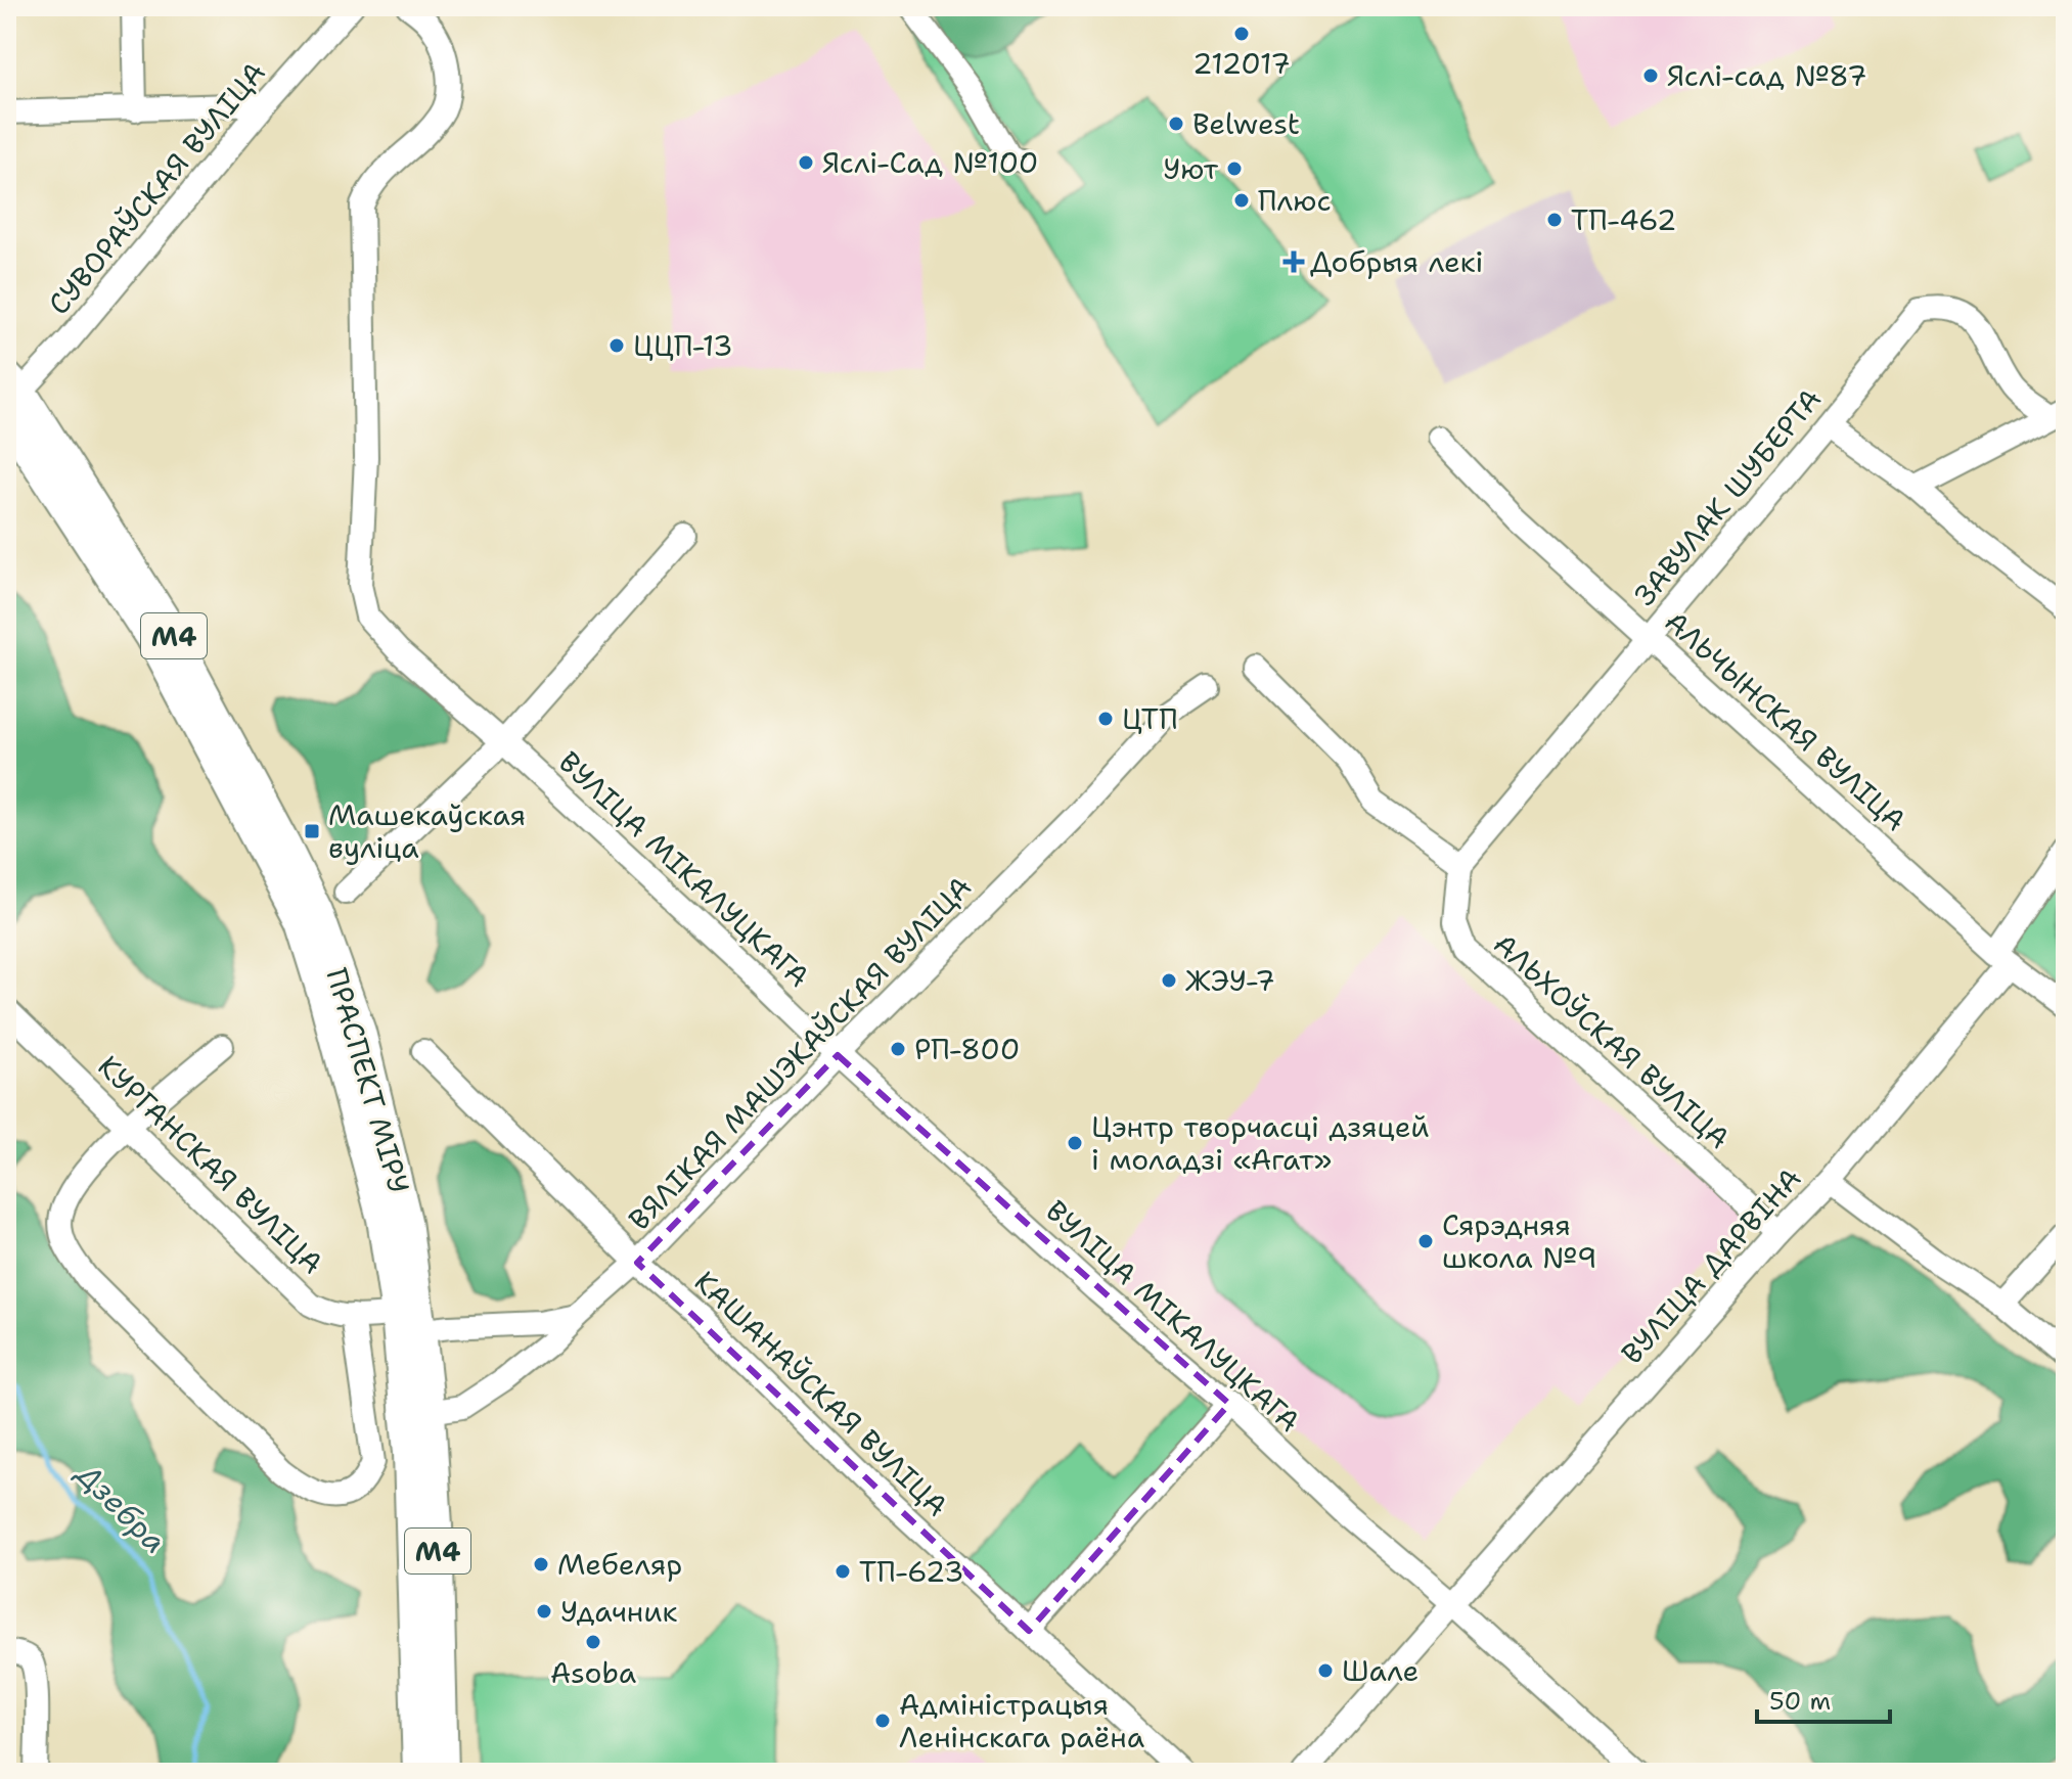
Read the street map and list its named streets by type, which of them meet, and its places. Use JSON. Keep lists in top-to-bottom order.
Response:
{
  "streets": {
    "main road": ["М4", "ПРАСПЕКТ МІРУ"],
    "street": [
      "СУВОРАЎСКАЯ ВУЛІЦА",
      "ЗАВУЛАК ШУБЕРТА",
      "АЛЬЧЫНСКАЯ ВУЛІЦА",
      "ВУЛІЦА МІКАЛУЦКАГА",
      "АЛЬХОЎСКАЯ ВУЛІЦА",
      "ВЯЛІКАЯ МАШЭКАЎСКАЯ ВУЛІЦА",
      "КУРГАНСКАЯ ВУЛІЦА",
      "ВУЛІЦА ДАРВІНА",
      "КАШАНАЎСКАЯ ВУЛІЦА"
    ]
  },
  "crossings": [
    ["СУВОРАЎСКАЯ ВУЛІЦА", "ПРАСПЕКТ МІРУ"],
    ["ЗАВУЛАК ШУБЕРТА", "АЛЬЧЫНСКАЯ ВУЛІЦА"],
    ["ЗАВУЛАК ШУБЕРТА", "АЛЬХОЎСКАЯ ВУЛІЦА"],
    ["АЛЬЧЫНСКАЯ ВУЛІЦА", "ВУЛІЦА ДАРВІНА"],
    ["ВУЛІЦА МІКАЛУЦКАГА", "ВЯЛІКАЯ МАШЭКАЎСКАЯ ВУЛІЦА"],
    ["ВУЛІЦА МІКАЛУЦКАГА", "ВУЛІЦА ДАРВІНА"],
    ["АЛЬХОЎСКАЯ ВУЛІЦА", "ВУЛІЦА ДАРВІНА"],
    ["ВЯЛІКАЯ МАШЭКАЎСКАЯ ВУЛІЦА", "ПРАСПЕКТ МІРУ"],
    ["ВЯЛІКАЯ МАШЭКАЎСКАЯ ВУЛІЦА", "КУРГАНСКАЯ ВУЛІЦА"],
    ["ВЯЛІКАЯ МАШЭКАЎСКАЯ ВУЛІЦА", "КАШАНАЎСКАЯ ВУЛІЦА"],
    ["ПРАСПЕКТ МІРУ", "КУРГАНСКАЯ ВУЛІЦА"]
  ],
  "water": ["Дзебра"],
  "places": {
    "other": [
      "212017",
      "Яслі-сад №87",
      "Belwest",
      "Яслі-Сад №100",
      "Уют",
      "Плюс",
      "ТП-462",
      "ЦЦП-13",
      "ЦТП",
      "ЖЭУ-7",
      "РП-800",
      "Цэнтр творчасці дзяцей і моладзі «Агат»",
      "Сярэдняя школа №9",
      "Мебеляр",
      "ТП-623",
      "Удачник",
      "Asoba",
      "Шале",
      "Адміністрацыя Ленінскага раёна"
    ],
    "health": ["Добрыя лекі"],
    "transit": ["Машекаўская вуліца"]
  },
  "scale_bar": "50 m"
}
